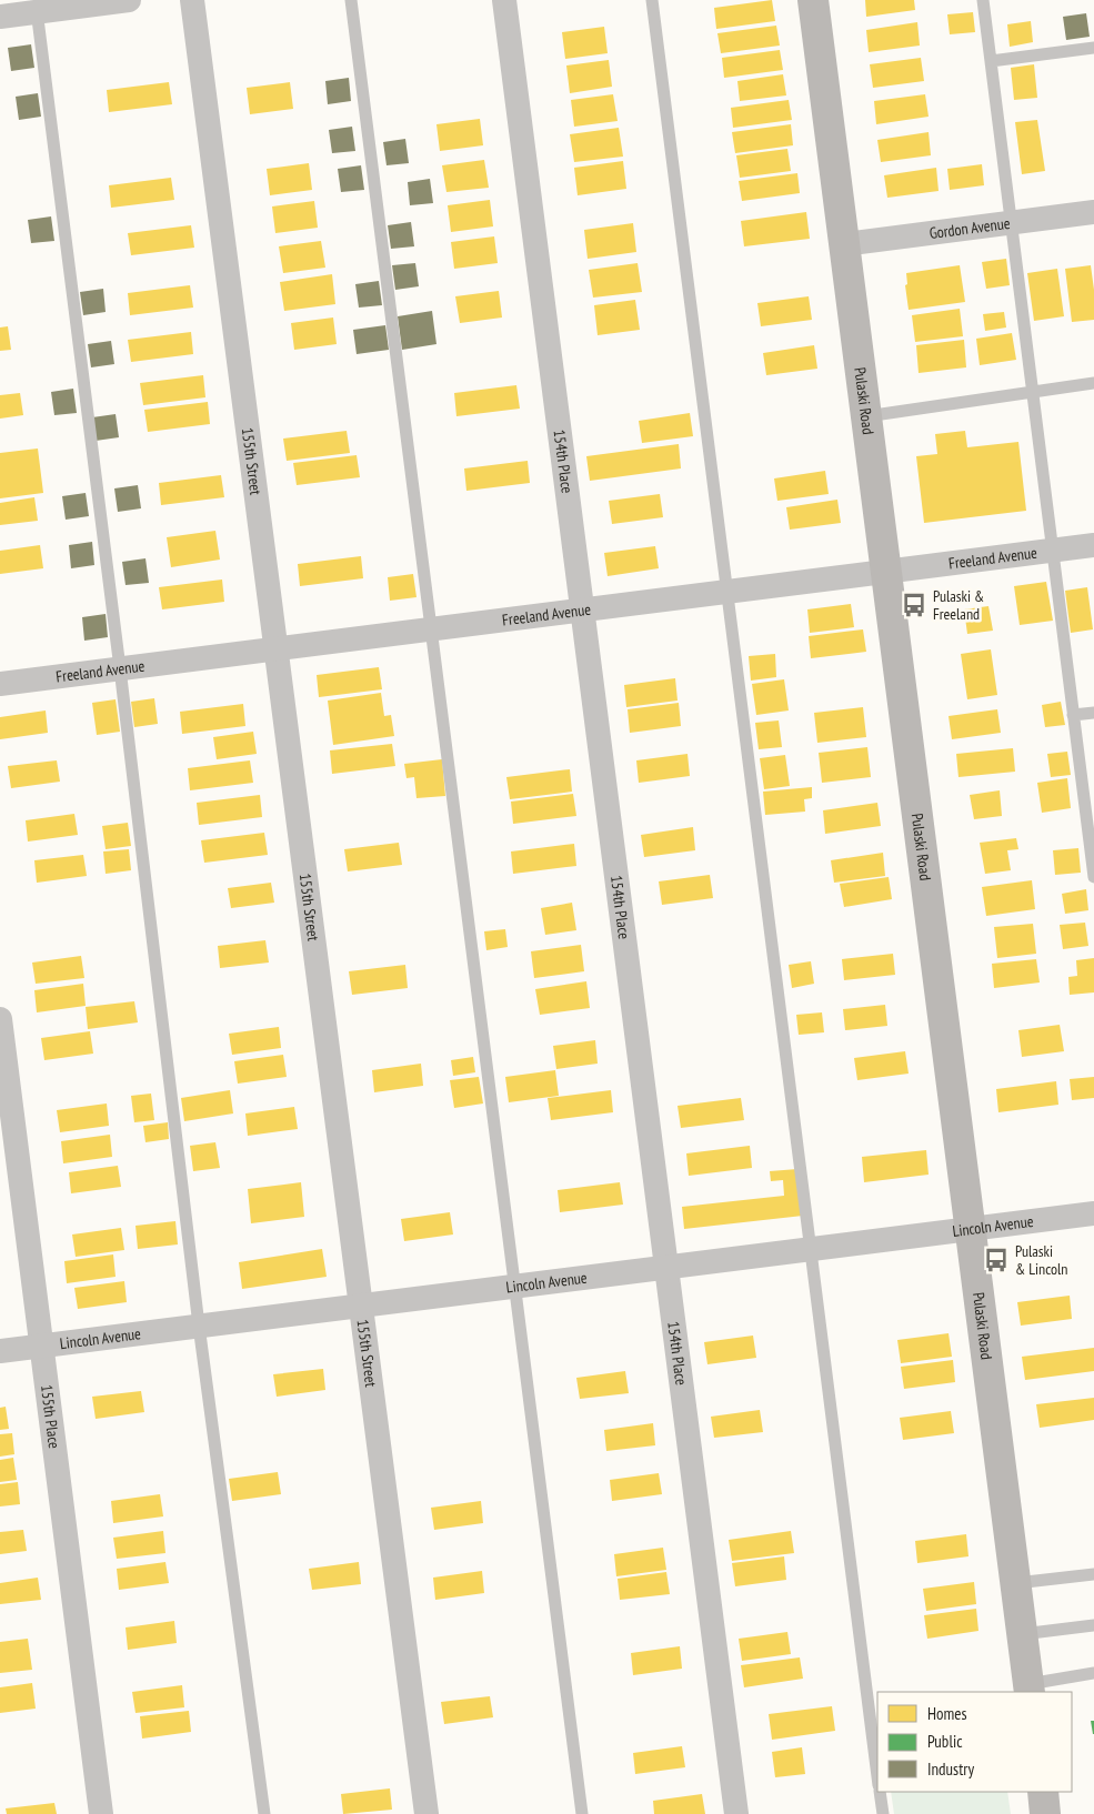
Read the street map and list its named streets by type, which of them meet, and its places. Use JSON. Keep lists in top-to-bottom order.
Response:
{
  "streets": {
    "street": [
      "Gordon Avenue",
      "Pulaski Road",
      "155th Street",
      "154th Place",
      "Freeland Avenue",
      "Lincoln Avenue",
      "155th Place"
    ]
  },
  "crossings": [
    ["Gordon Avenue", "Pulaski Road"],
    ["Pulaski Road", "Freeland Avenue"],
    ["Pulaski Road", "Lincoln Avenue"],
    ["155th Street", "Freeland Avenue"],
    ["155th Street", "Lincoln Avenue"],
    ["154th Place", "Freeland Avenue"],
    ["154th Place", "Lincoln Avenue"],
    ["Lincoln Avenue", "155th Place"]
  ],
  "places": {
    "bus stop": ["Pulaski & Freeland", "Pulaski & Lincoln"]
  },
  "legend": ["Homes", "Public", "Industry"]
}
